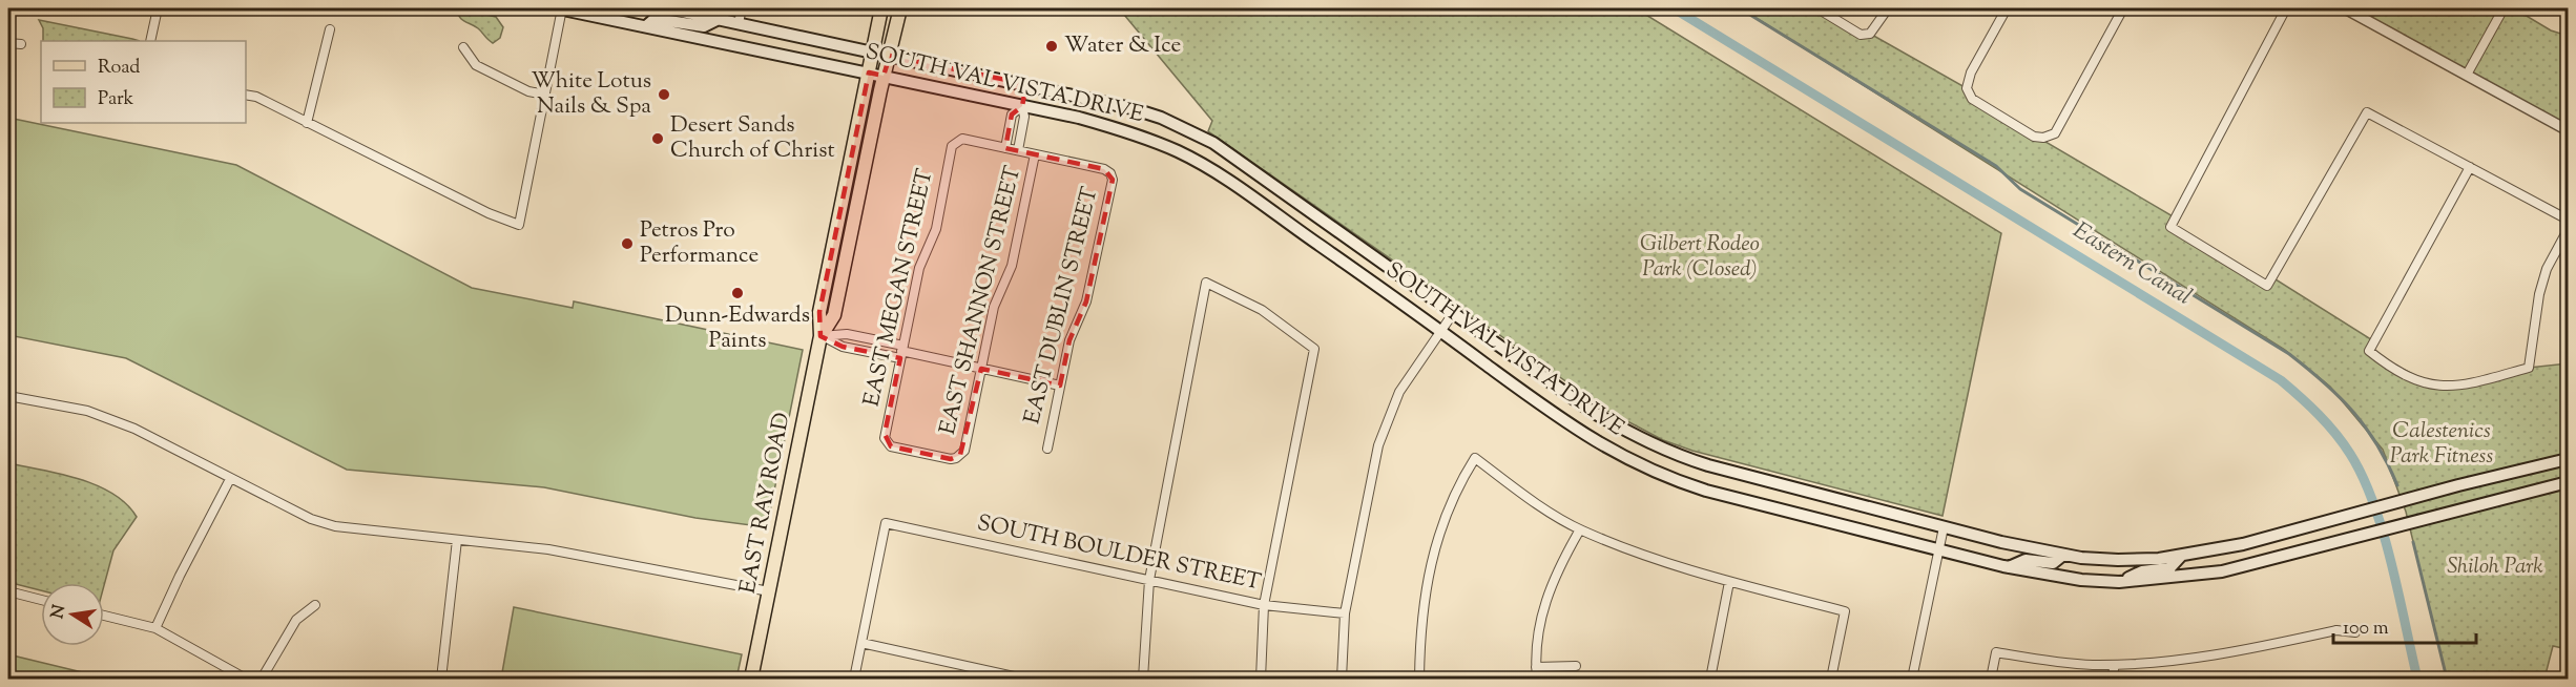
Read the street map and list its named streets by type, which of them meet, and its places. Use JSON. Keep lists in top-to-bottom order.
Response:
{
  "streets": {
    "main road": ["SOUTH VAL VISTA DRIVE", "EAST RAY ROAD"],
    "street": [
      "EAST MEGAN STREET",
      "EAST SHANNON STREET",
      "EAST DUBLIN STREET",
      "SOUTH BOULDER STREET"
    ]
  },
  "crossings": [
    ["SOUTH VAL VISTA DRIVE", "EAST SHANNON STREET"],
    ["SOUTH VAL VISTA DRIVE", "EAST RAY ROAD"],
    ["EAST MEGAN STREET", "EAST SHANNON STREET"],
    ["EAST SHANNON STREET", "EAST DUBLIN STREET"]
  ],
  "water": ["Eastern Canal"],
  "parks": ["Gilbert Rodeo Park (Closed)", "Calestenics Park Fitness", "Shiloh Park"],
  "places": [
    "Water & Ice",
    "White Lotus Nails & Spa",
    "Desert Sands Church of Christ",
    "Petros Pro Performance",
    "Dunn-Edwards Paints"
  ],
  "legend": ["Road", "Park"],
  "scale_bar": "100 m",
  "north": "left"
}
